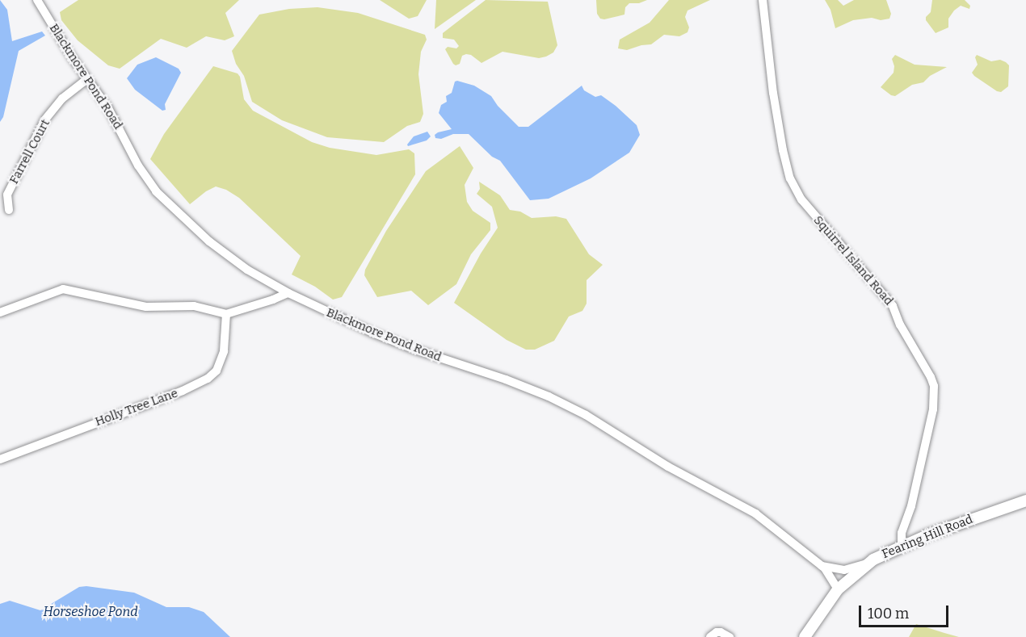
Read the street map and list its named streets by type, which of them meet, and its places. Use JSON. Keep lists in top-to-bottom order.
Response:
{
  "streets": {
    "main road": ["Fearing Hill Road"],
    "street": [
      "Blackmore Pond Road",
      "Farrell Court",
      "Squirrel Island Road",
      "Holly Tree Lane"
    ]
  },
  "crossings": [
    ["Blackmore Pond Road", "Farrell Court"],
    ["Blackmore Pond Road", "Fearing Hill Road"],
    ["Squirrel Island Road", "Fearing Hill Road"]
  ],
  "water": ["Horseshoe Pond"],
  "scale_bar": "100 m"
}
